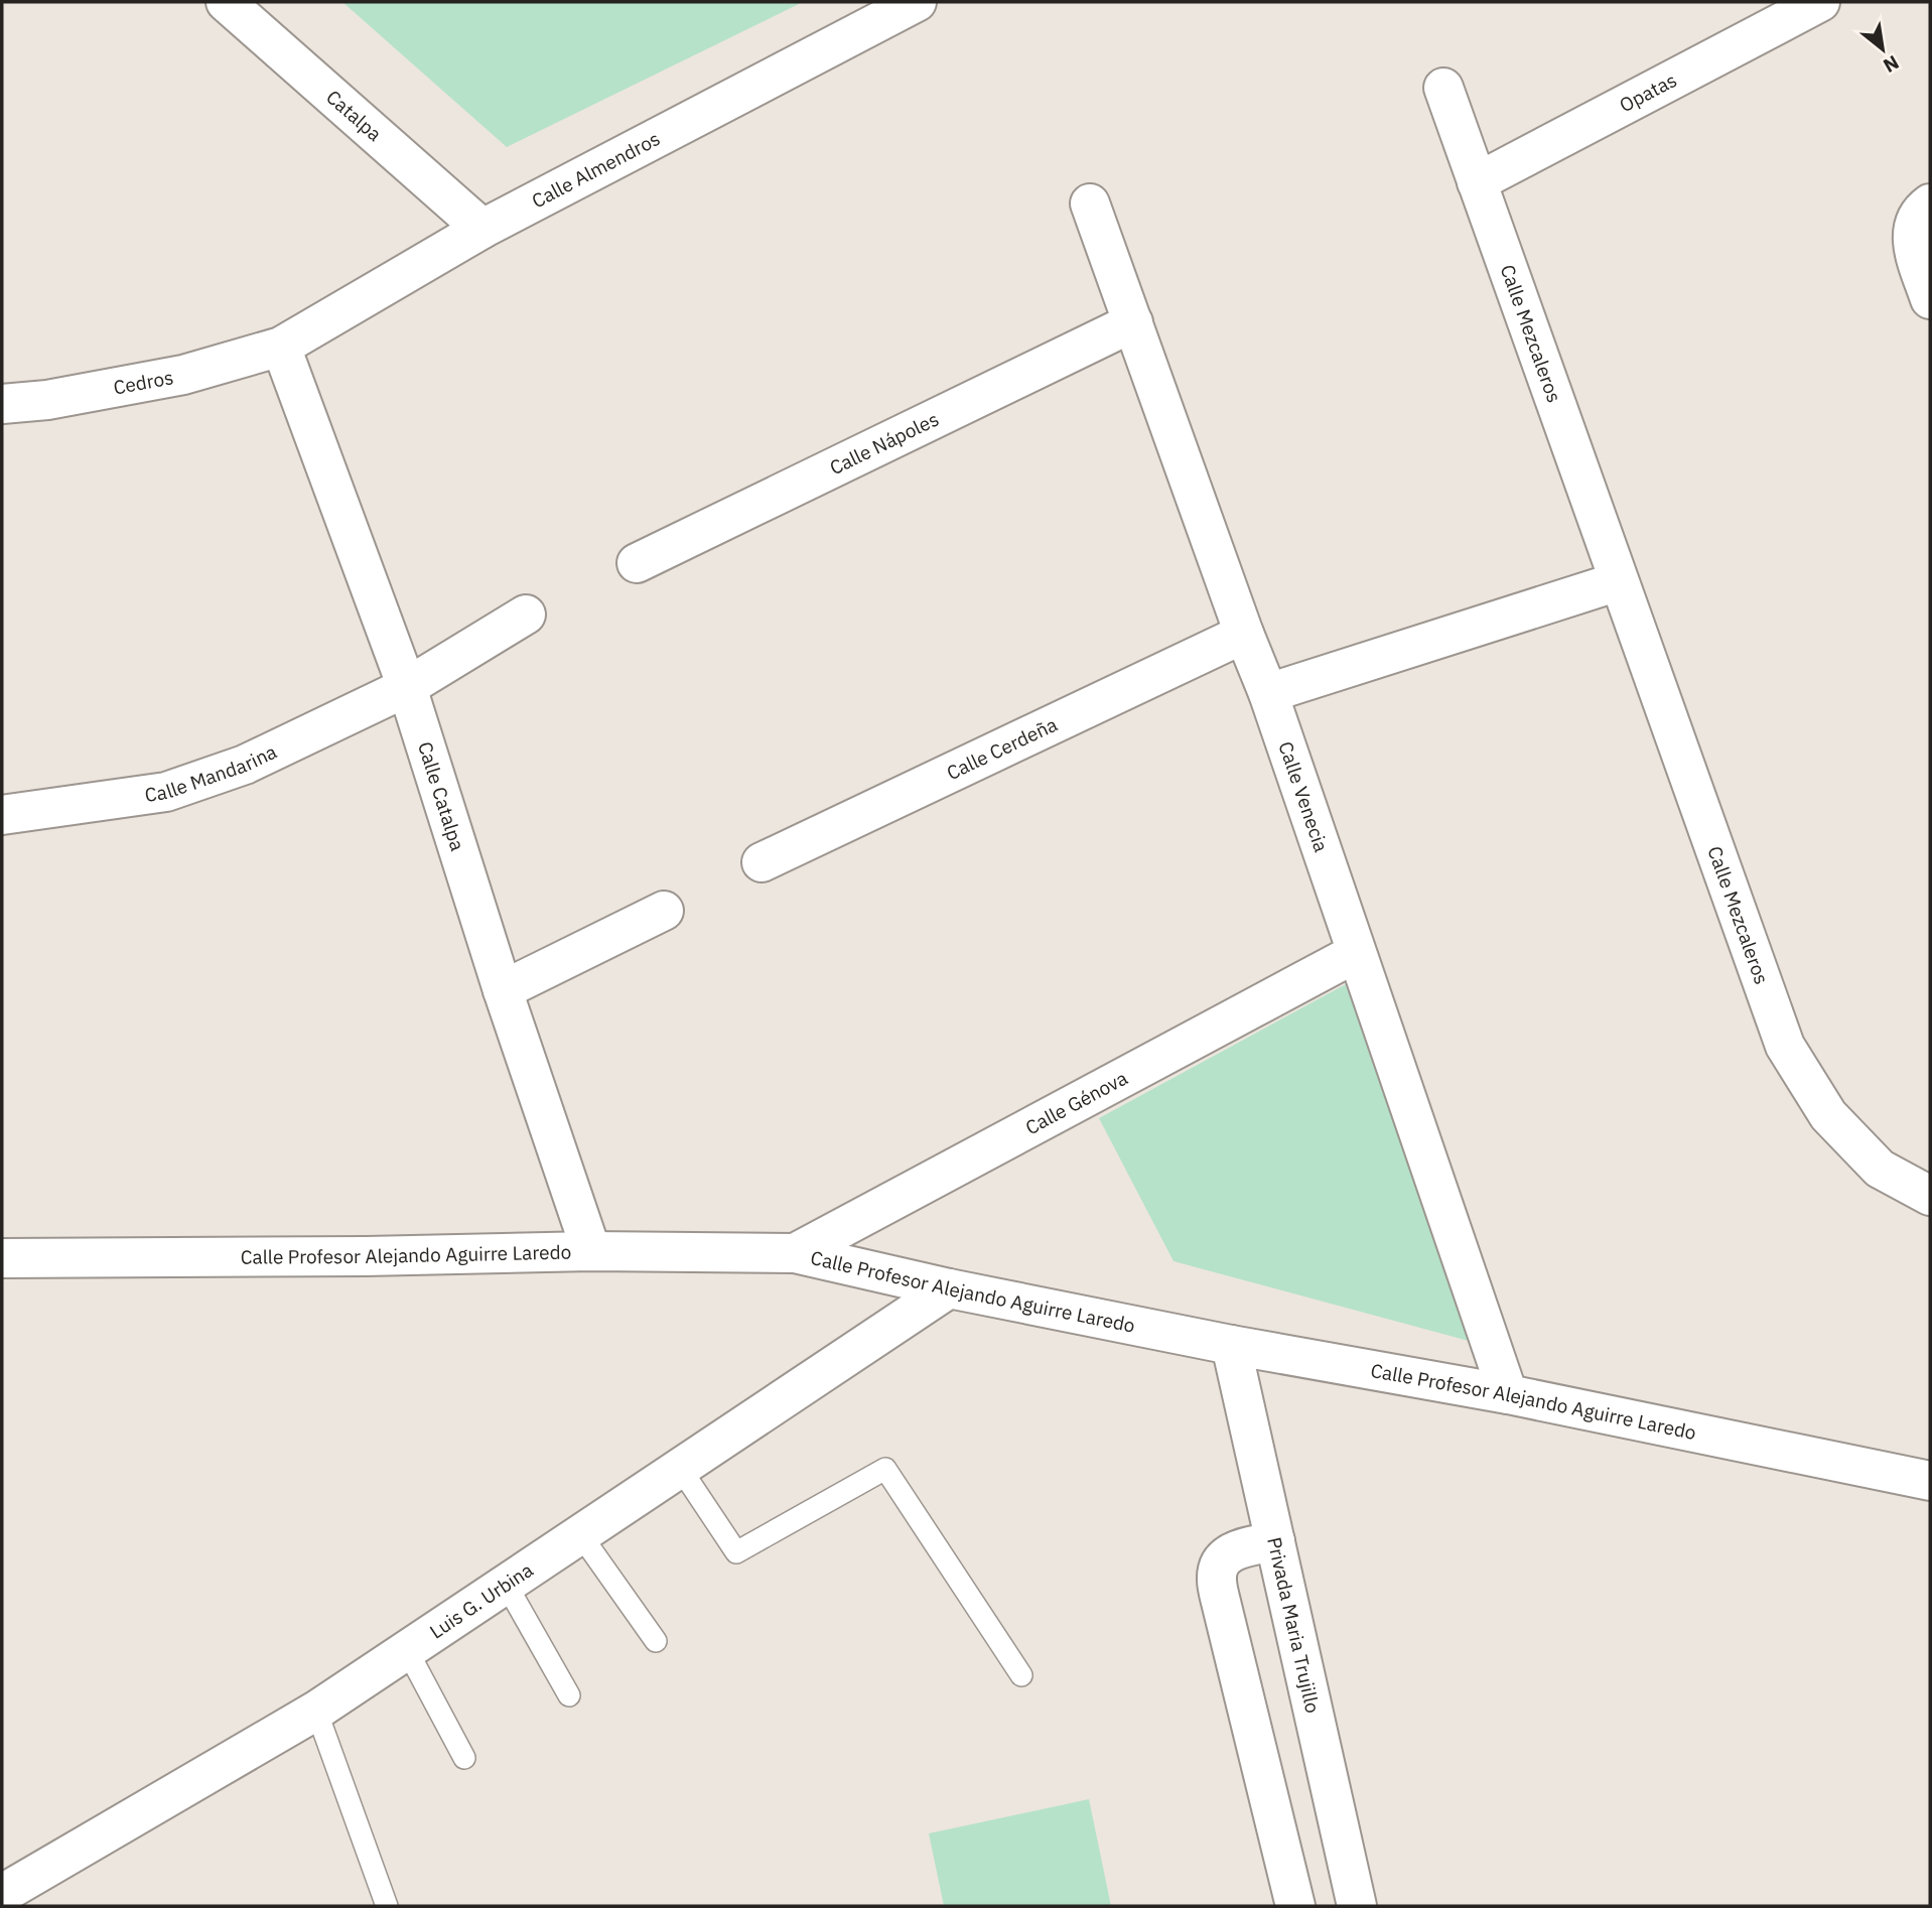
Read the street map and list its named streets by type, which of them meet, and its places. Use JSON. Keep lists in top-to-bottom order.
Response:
{
  "streets": {
    "street": [
      "Opatas",
      "Catalpa",
      "Calle Almendros",
      "Calle Mezcaleros",
      "Cedros",
      "Calle Nápoles",
      "Calle Cerdeña",
      "Calle Mandarina",
      "Calle Catalpa",
      "Calle Venecia",
      "Calle Génova",
      "Calle Profesor Alejando Aguirre Laredo",
      "Luis G. Urbina",
      "Privada Maria Trujillo"
    ]
  },
  "crossings": [
    ["Opatas", "Calle Mezcaleros"],
    ["Catalpa", "Calle Almendros"],
    ["Calle Almendros", "Cedros"],
    ["Calle Almendros", "Calle Catalpa"],
    ["Cedros", "Calle Catalpa"],
    ["Calle Nápoles", "Calle Venecia"],
    ["Calle Cerdeña", "Calle Venecia"],
    ["Calle Mandarina", "Calle Catalpa"],
    ["Calle Catalpa", "Calle Profesor Alejando Aguirre Laredo"],
    ["Calle Venecia", "Calle Génova"],
    ["Calle Venecia", "Calle Profesor Alejando Aguirre Laredo"],
    ["Calle Génova", "Calle Profesor Alejando Aguirre Laredo"],
    ["Calle Profesor Alejando Aguirre Laredo", "Luis G. Urbina"],
    ["Calle Profesor Alejando Aguirre Laredo", "Privada Maria Trujillo"]
  ],
  "north": "bottom right"
}
